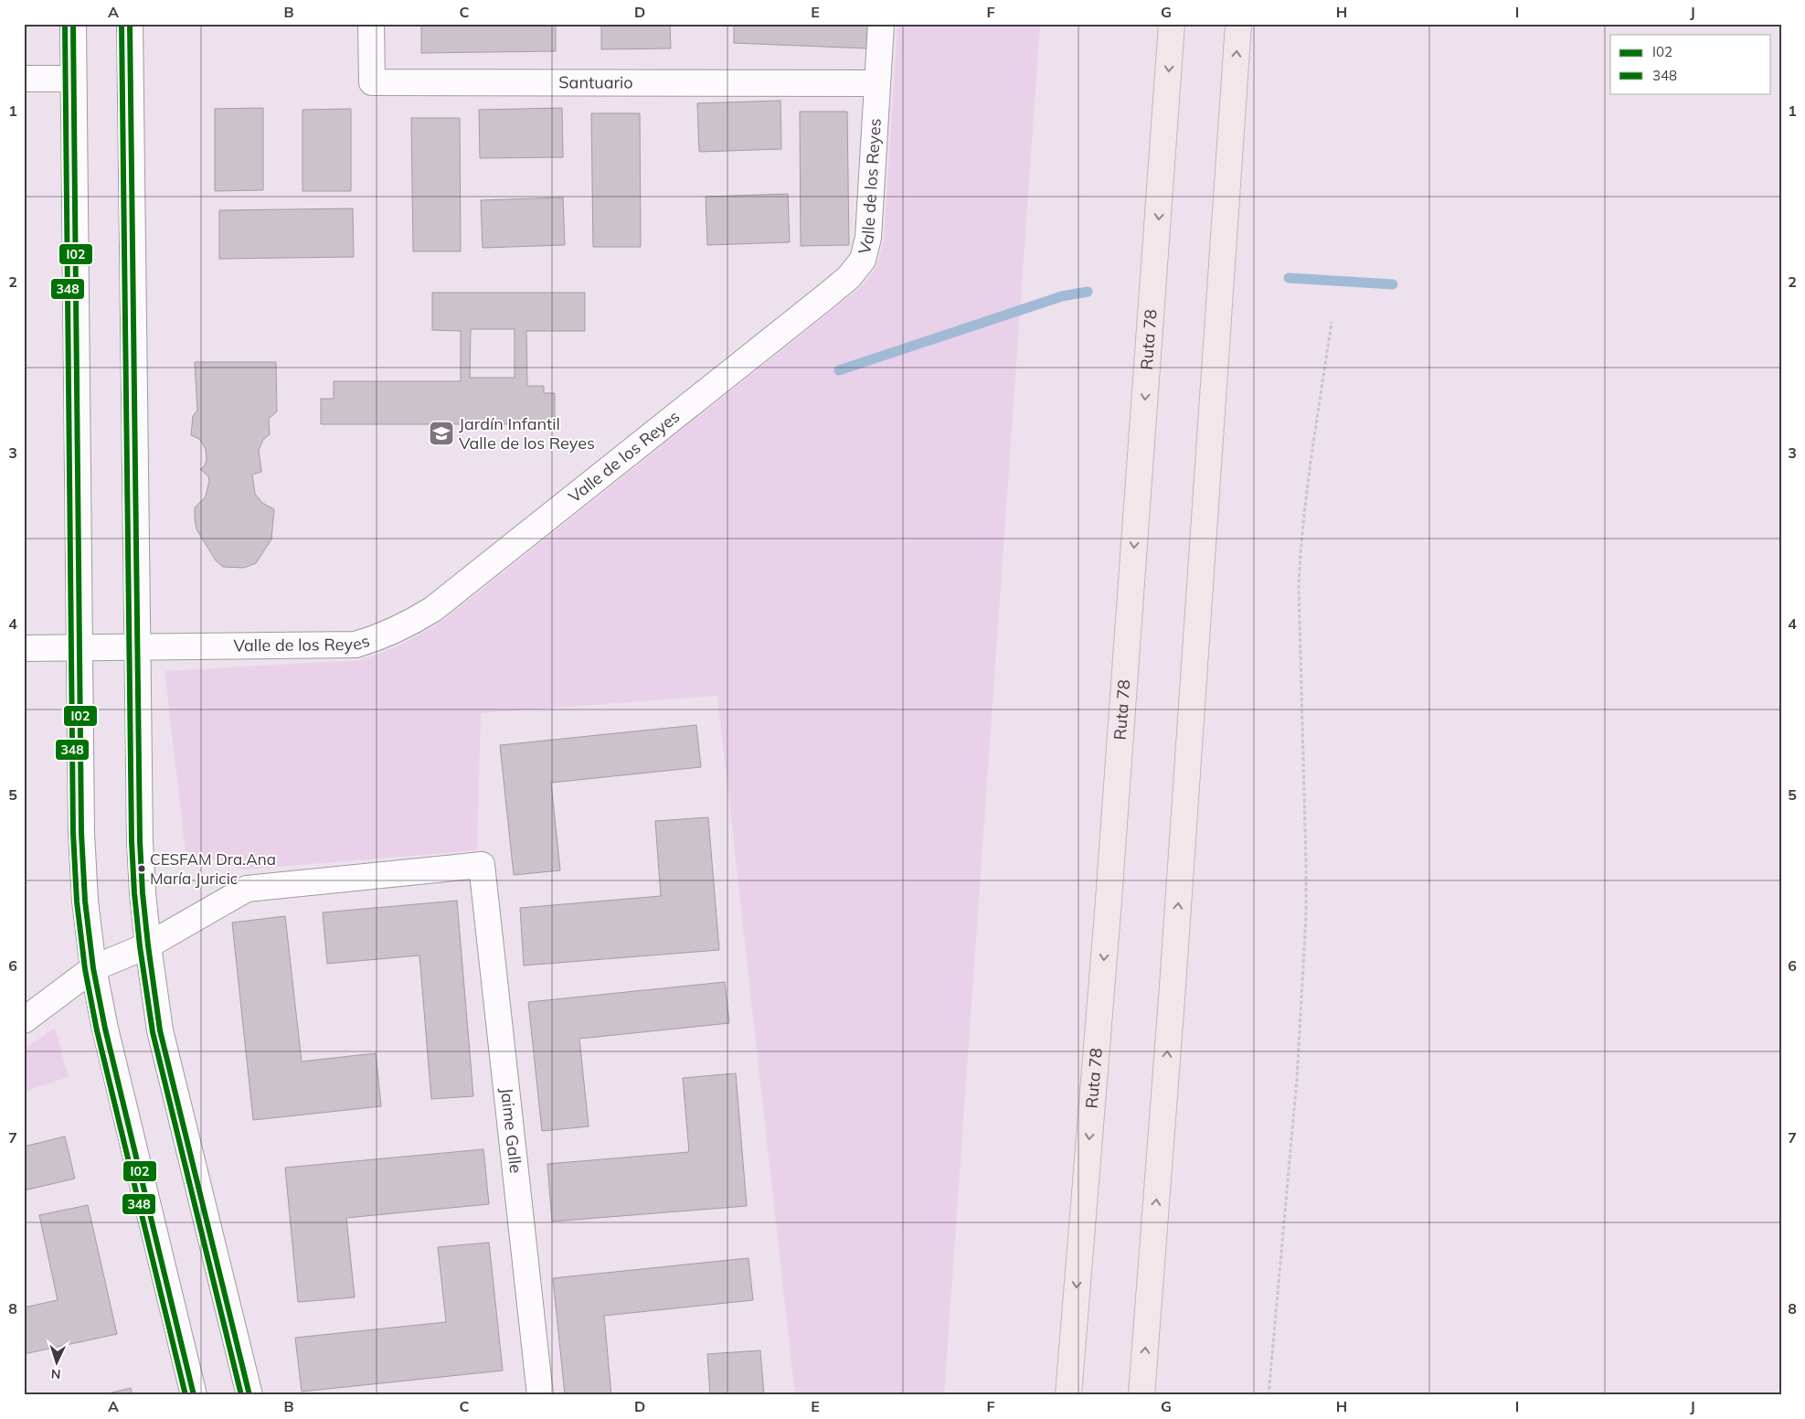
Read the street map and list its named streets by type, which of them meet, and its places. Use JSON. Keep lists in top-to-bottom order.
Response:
{
  "streets": {
    "highway": ["Ruta 78"],
    "street": ["Santuario", "Valle de los Reyes", "Jaime Galle"]
  },
  "crossings": [
    ["Santuario", "Valle de los Reyes"]
  ],
  "places": {
    "school or university": ["Jardín Infantil Valle de los Reyes"],
    "other": ["CESFAM Dra.Ana María Juricic"]
  },
  "lines": ["transit line I02", "transit line 348"],
  "legend": ["I02", "348"],
  "north": "bottom",
  "grid": {
    "columns": [
      "A",
      "B",
      "C",
      "D",
      "E",
      "F",
      "G",
      "H",
      "I",
      "J"
    ],
    "rows": [
      "1",
      "2",
      "3",
      "4",
      "5",
      "6",
      "7",
      "8"
    ]
  }
}
